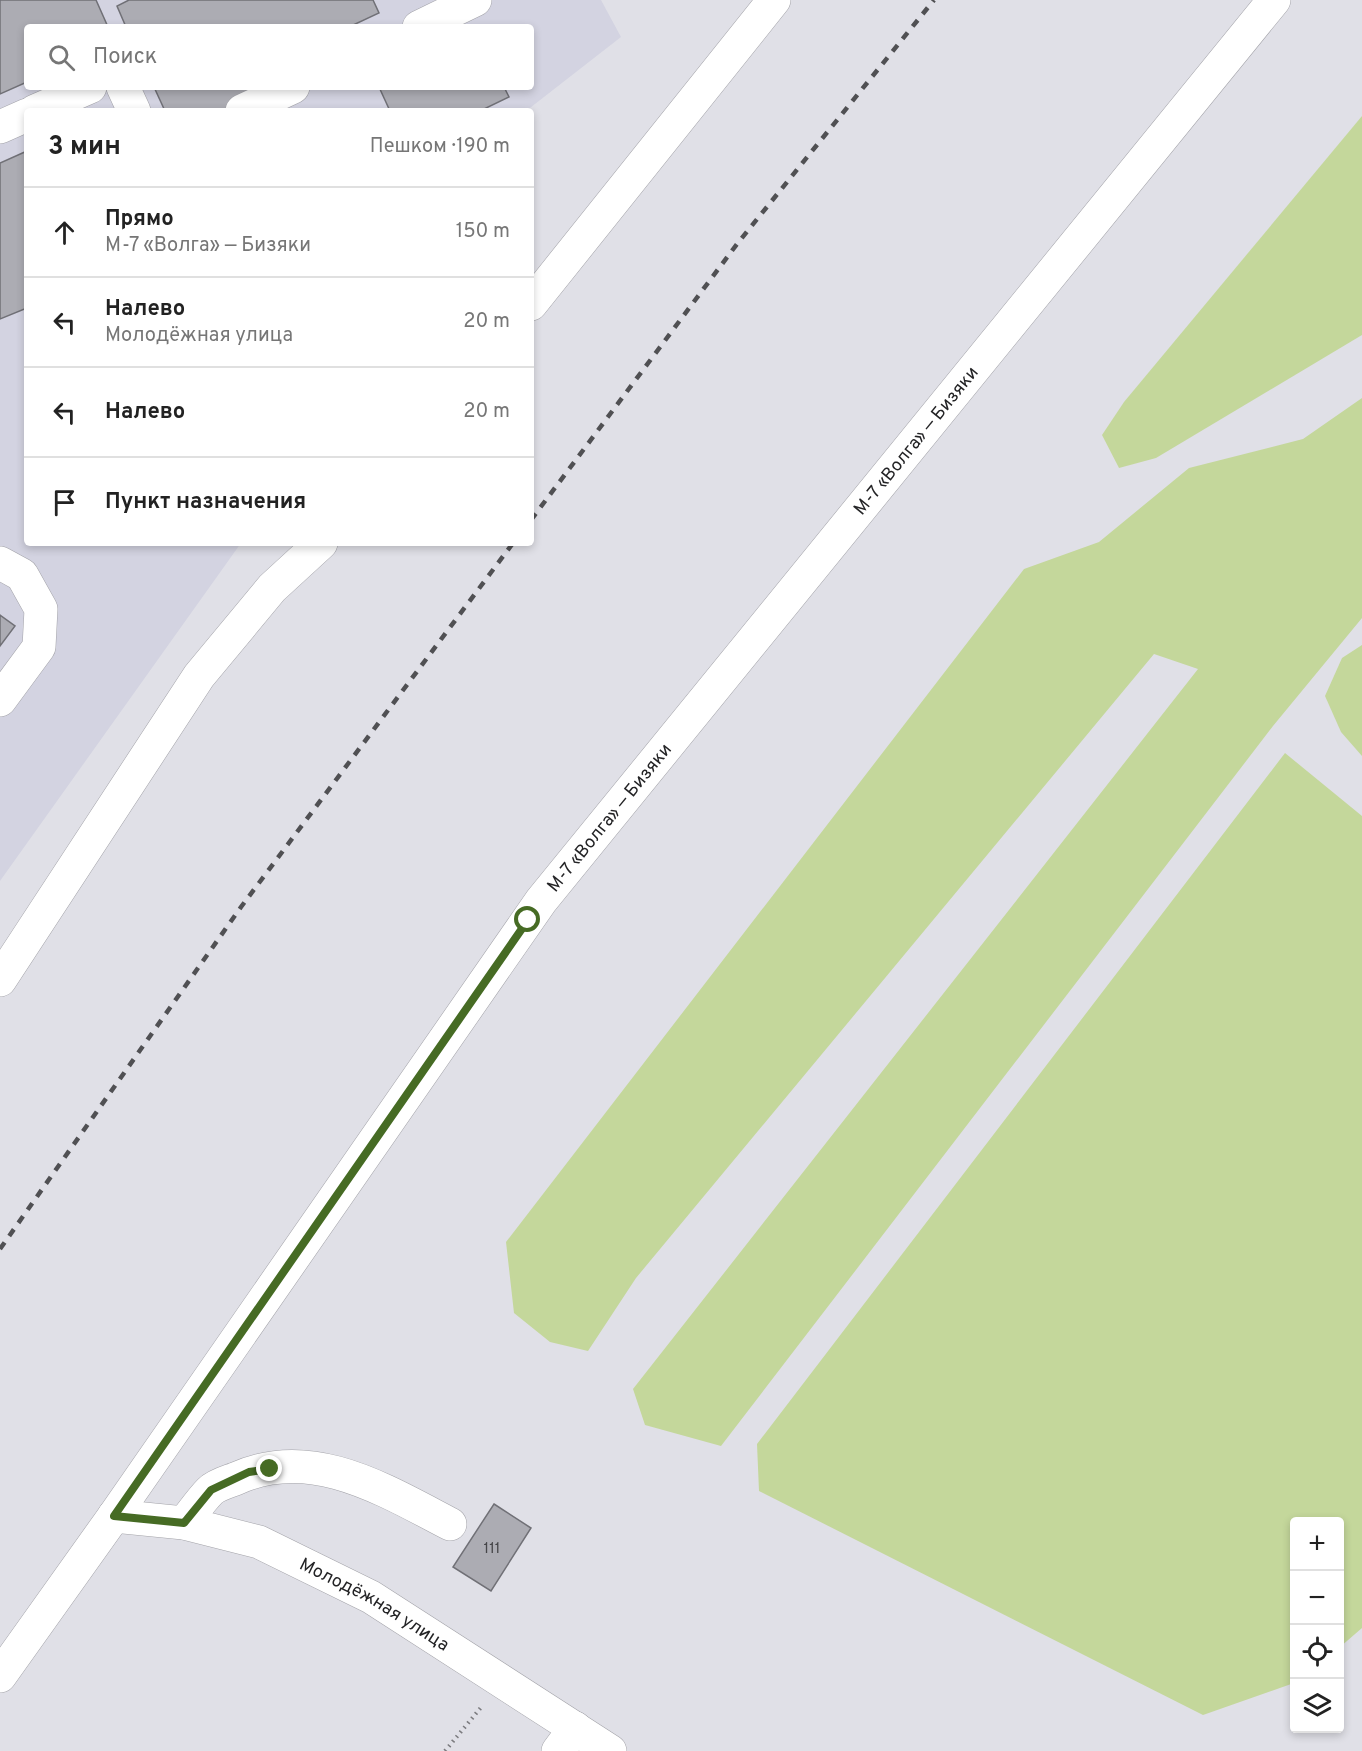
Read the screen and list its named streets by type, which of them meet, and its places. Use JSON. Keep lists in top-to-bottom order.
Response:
{
  "streets": {
    "main road": ["М-7 «Волга» — Бизяки", "Молодёжная улица"]
  },
  "crossings": [
    ["М-7 «Волга» — Бизяки", "Молодёжная улица"]
  ],
  "house_numbers": ["111"],
  "page": {
    "search": "Поиск",
    "heading": ["3 мин", "Пешком · 190 m"],
    "list": [
      ["Прямо", "М-7 «Волга» — Бизяки", "150 m"],
      ["Налево", "Молодёжная улица", "20 m"],
      ["Налево", "20 m"],
      "Пункт назначения"
    ],
    "map_buttons": ["+", "−"]
  }
}
